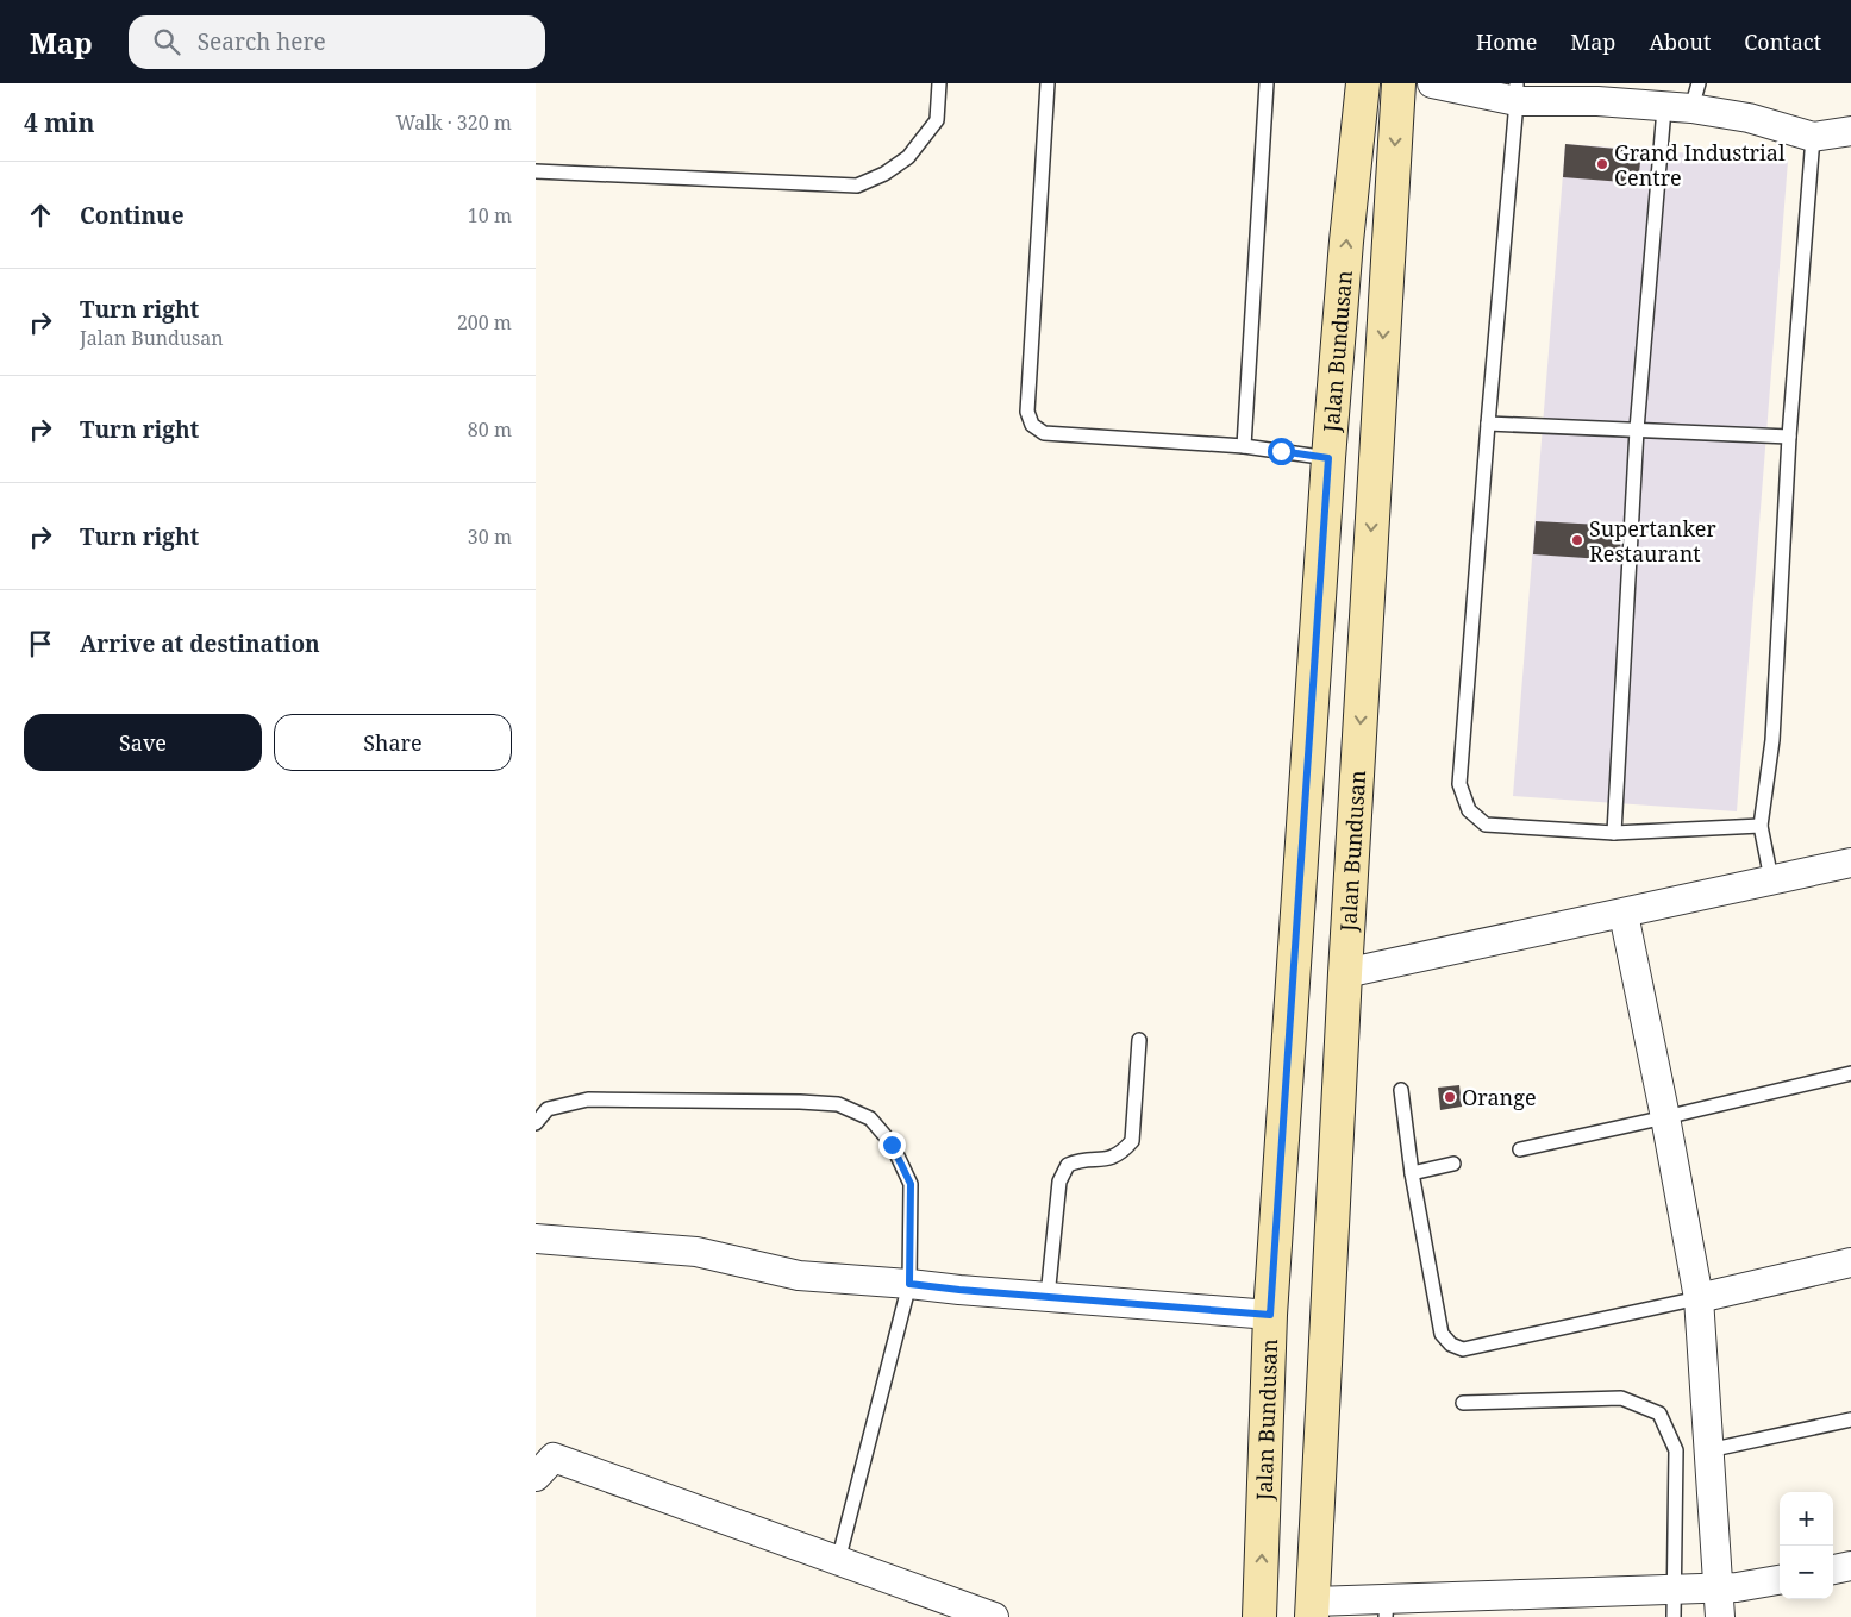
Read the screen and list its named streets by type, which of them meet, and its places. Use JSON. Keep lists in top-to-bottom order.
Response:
{
  "streets": {
    "main road": ["Jalan Bundusan"]
  },
  "places": ["Grand Industrial Centre", "Supertanker Restaurant", "Orange"],
  "page": {
    "header": "Map",
    "search": "Search here",
    "nav": [
      "Home",
      "Map",
      "About",
      "Contact"
    ],
    "heading": ["4 min", "Walk · 320 m"],
    "list": [
      ["Continue", "10 m"],
      ["Turn right", "Jalan Bundusan", "200 m"],
      ["Turn right", "80 m"],
      ["Turn right", "30 m"],
      "Arrive at destination"
    ],
    "buttons": ["Save", "Share"],
    "map_buttons": ["+", "−"]
  }
}
